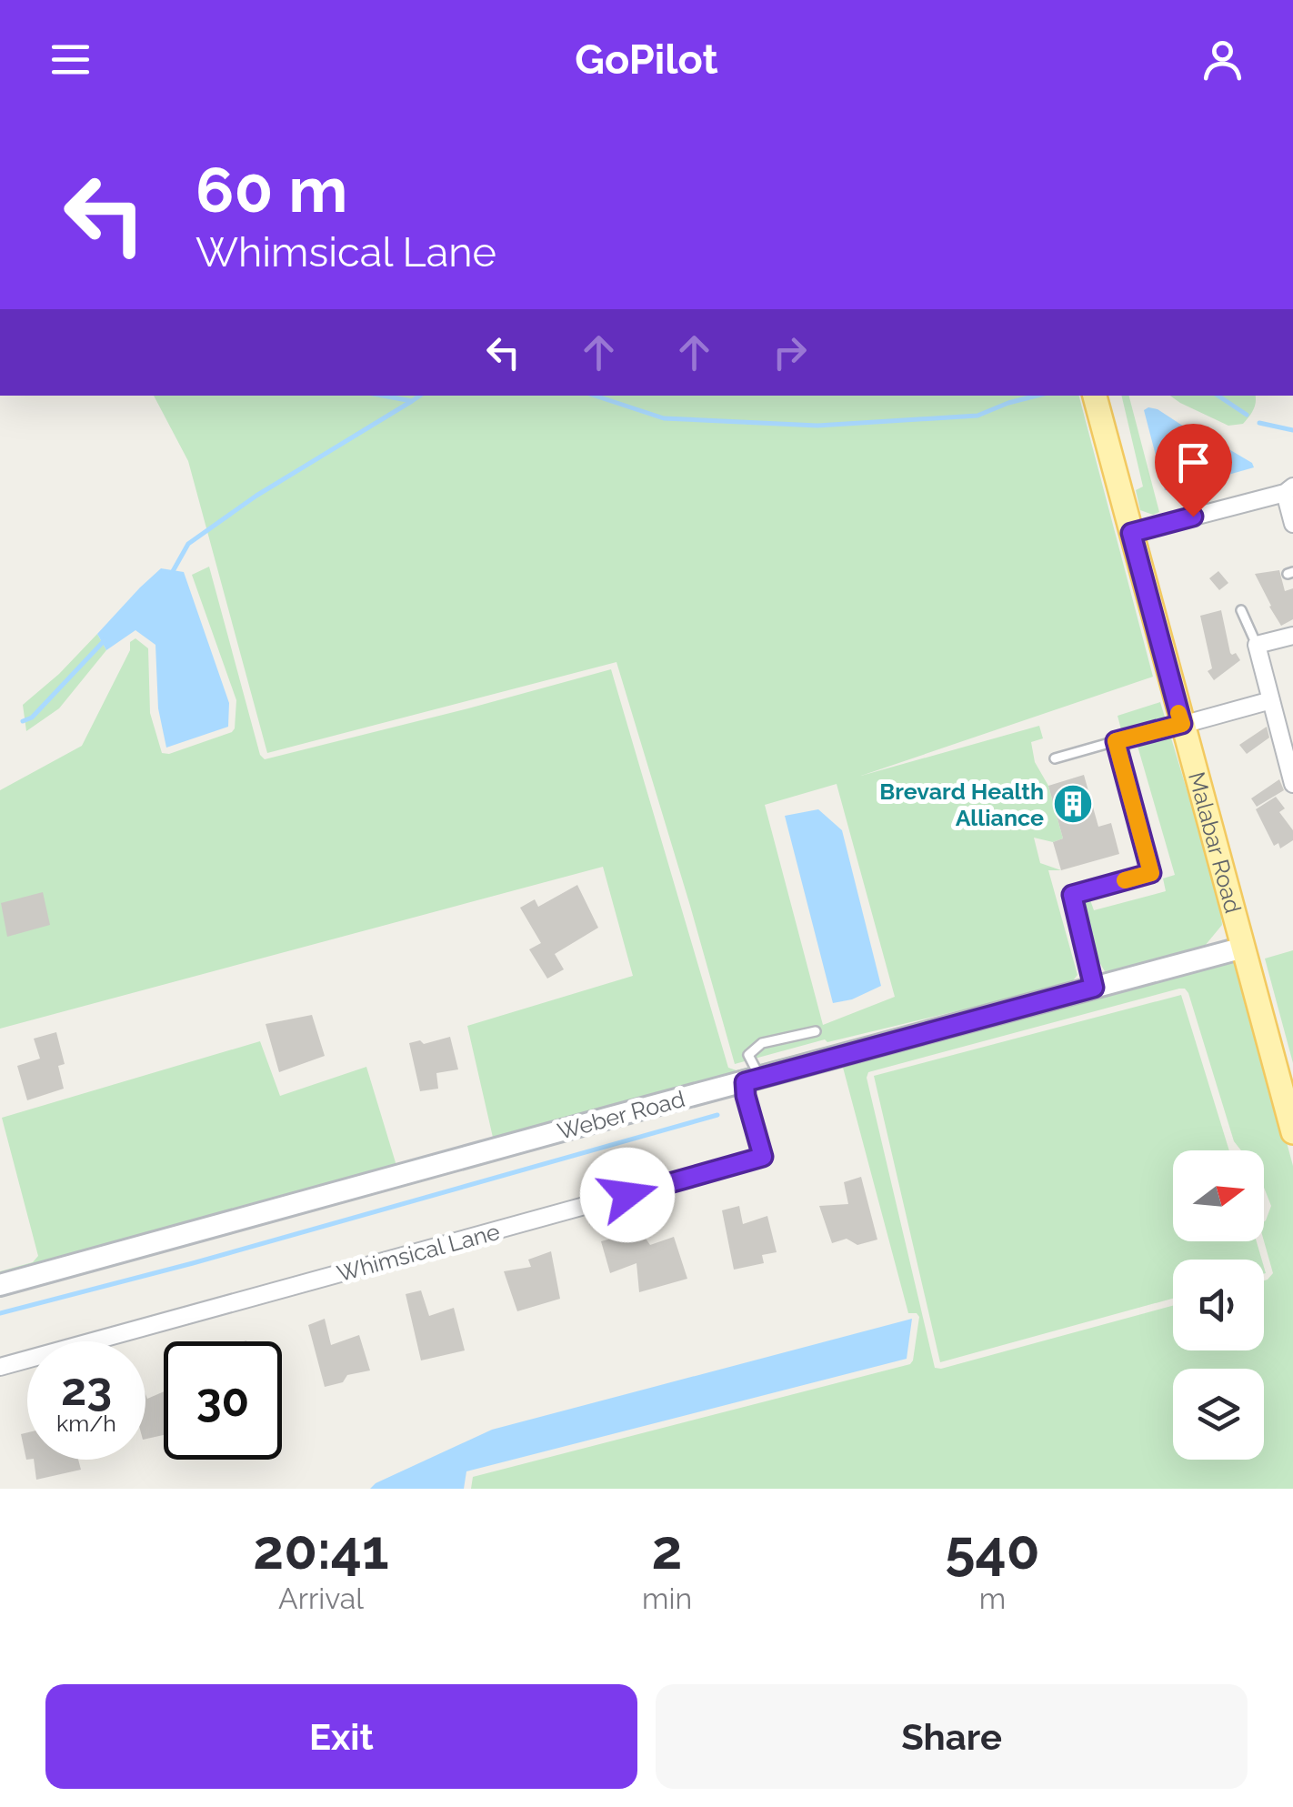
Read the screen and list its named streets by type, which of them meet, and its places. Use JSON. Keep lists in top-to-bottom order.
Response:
{
  "streets": {
    "main road": ["Malabar Road"],
    "street": ["Weber Road", "Whimsical Lane"]
  },
  "crossings": [
    ["Malabar Road", "Weber Road"],
    ["Weber Road", "Whimsical Lane"]
  ],
  "places": {
    "building": ["Brevard Health Alliance"]
  },
  "north": "right",
  "page": {
    "header": "GoPilot",
    "turn": ["60 m", "Whimsical Lane"],
    "speed": "23 km/h",
    "limit": "30",
    "eta": [
      "20:41",
      "Arrival",
      "2",
      "min",
      "540",
      "m"
    ],
    "buttons": ["Exit", "Share"]
  }
}
